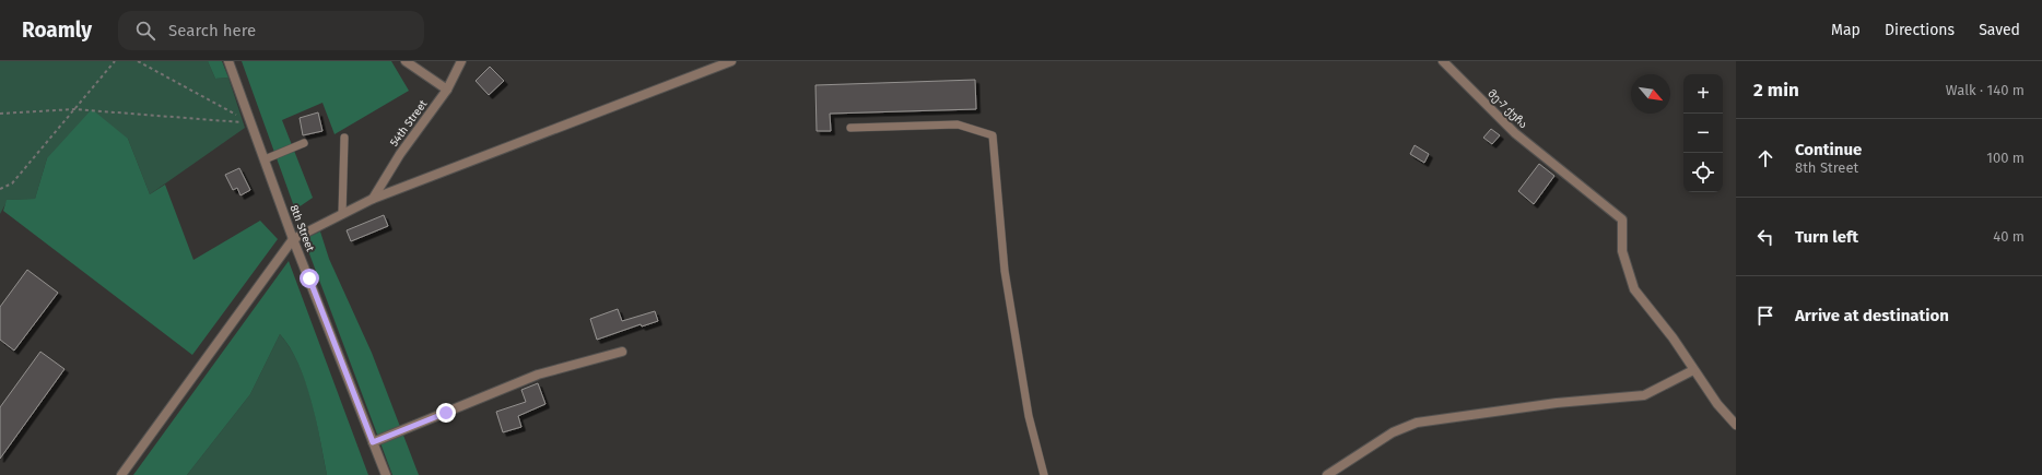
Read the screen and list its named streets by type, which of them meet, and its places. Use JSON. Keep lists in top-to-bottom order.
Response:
{
  "streets": {
    "street": ["მე-7 ქუჩა", "54th Street", "8th Street"]
  },
  "north": "bottom right",
  "page": {
    "header": "Roamly",
    "search": "Search here",
    "nav": ["Map", "Directions", "Saved"],
    "heading": ["2 min", "Walk · 140 m"],
    "map_buttons": ["+", "−"],
    "list": [
      ["Continue", "8th Street", "100 m"],
      ["Turn left", "40 m"],
      "Arrive at destination"
    ]
  }
}
